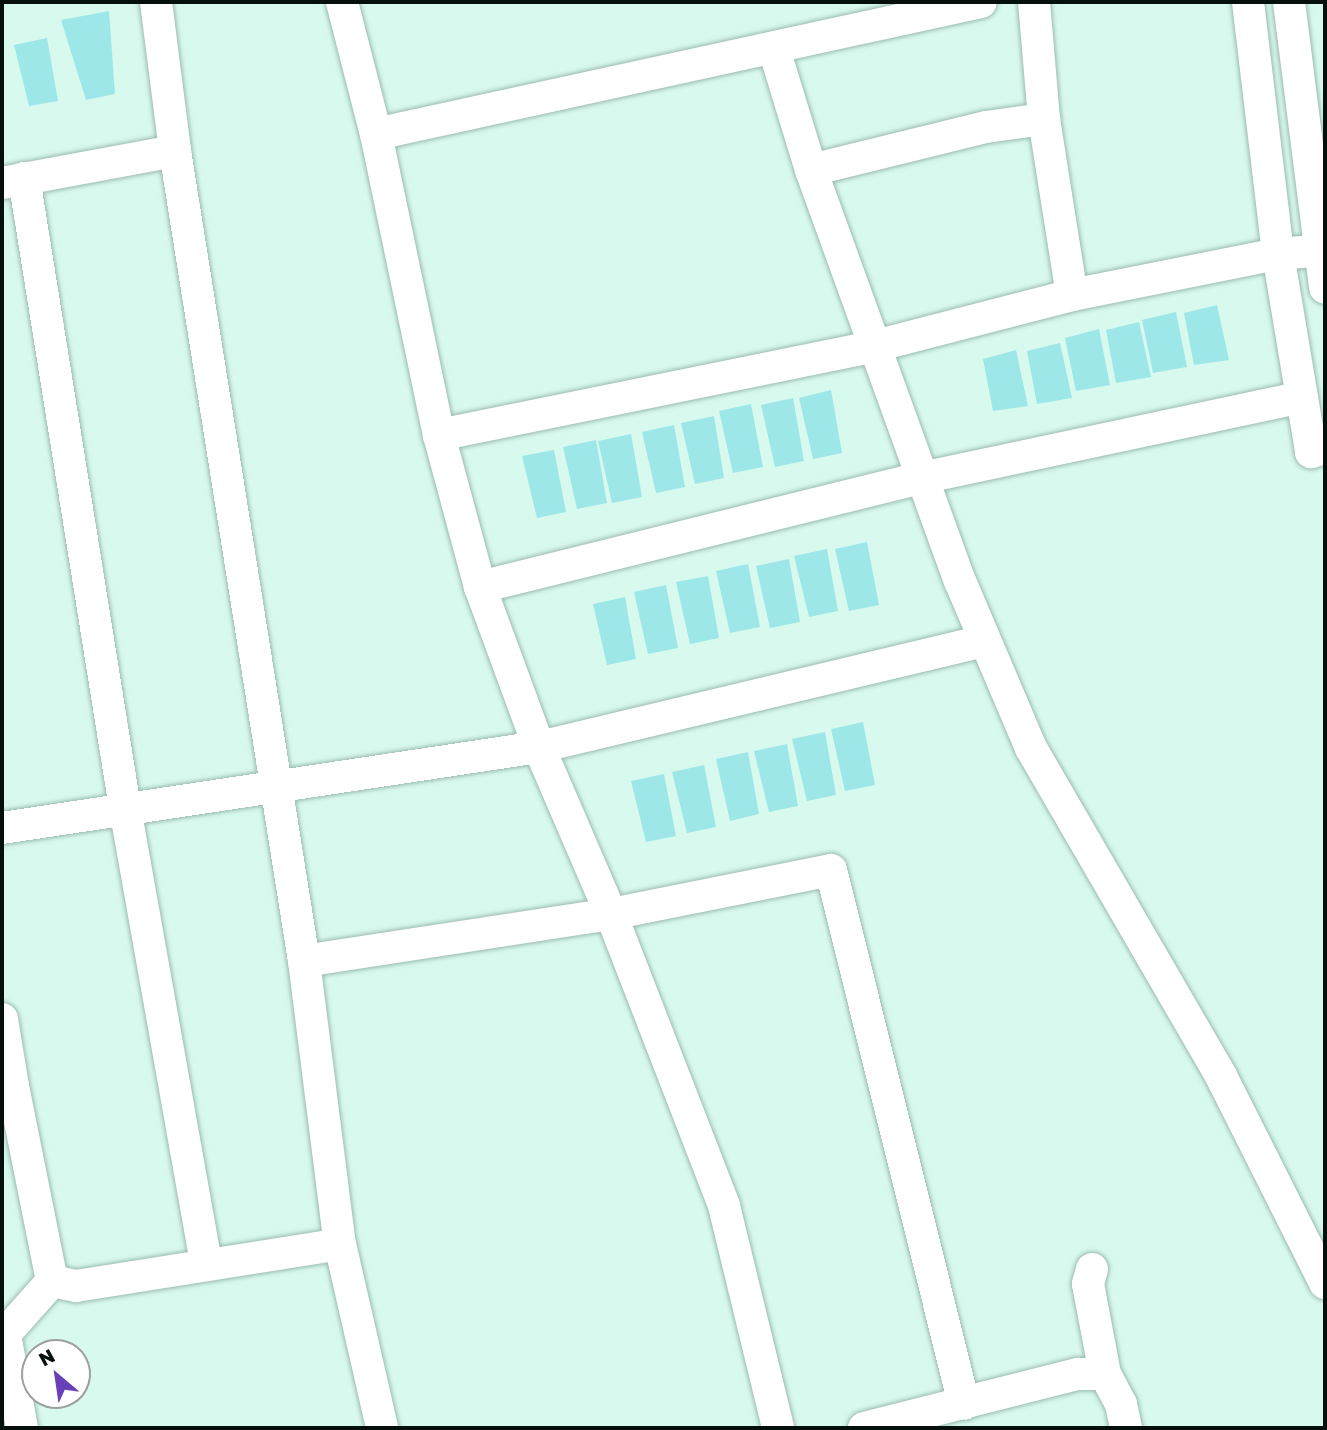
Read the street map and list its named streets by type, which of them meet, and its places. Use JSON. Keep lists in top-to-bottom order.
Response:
{
  "north": "top left"
}
